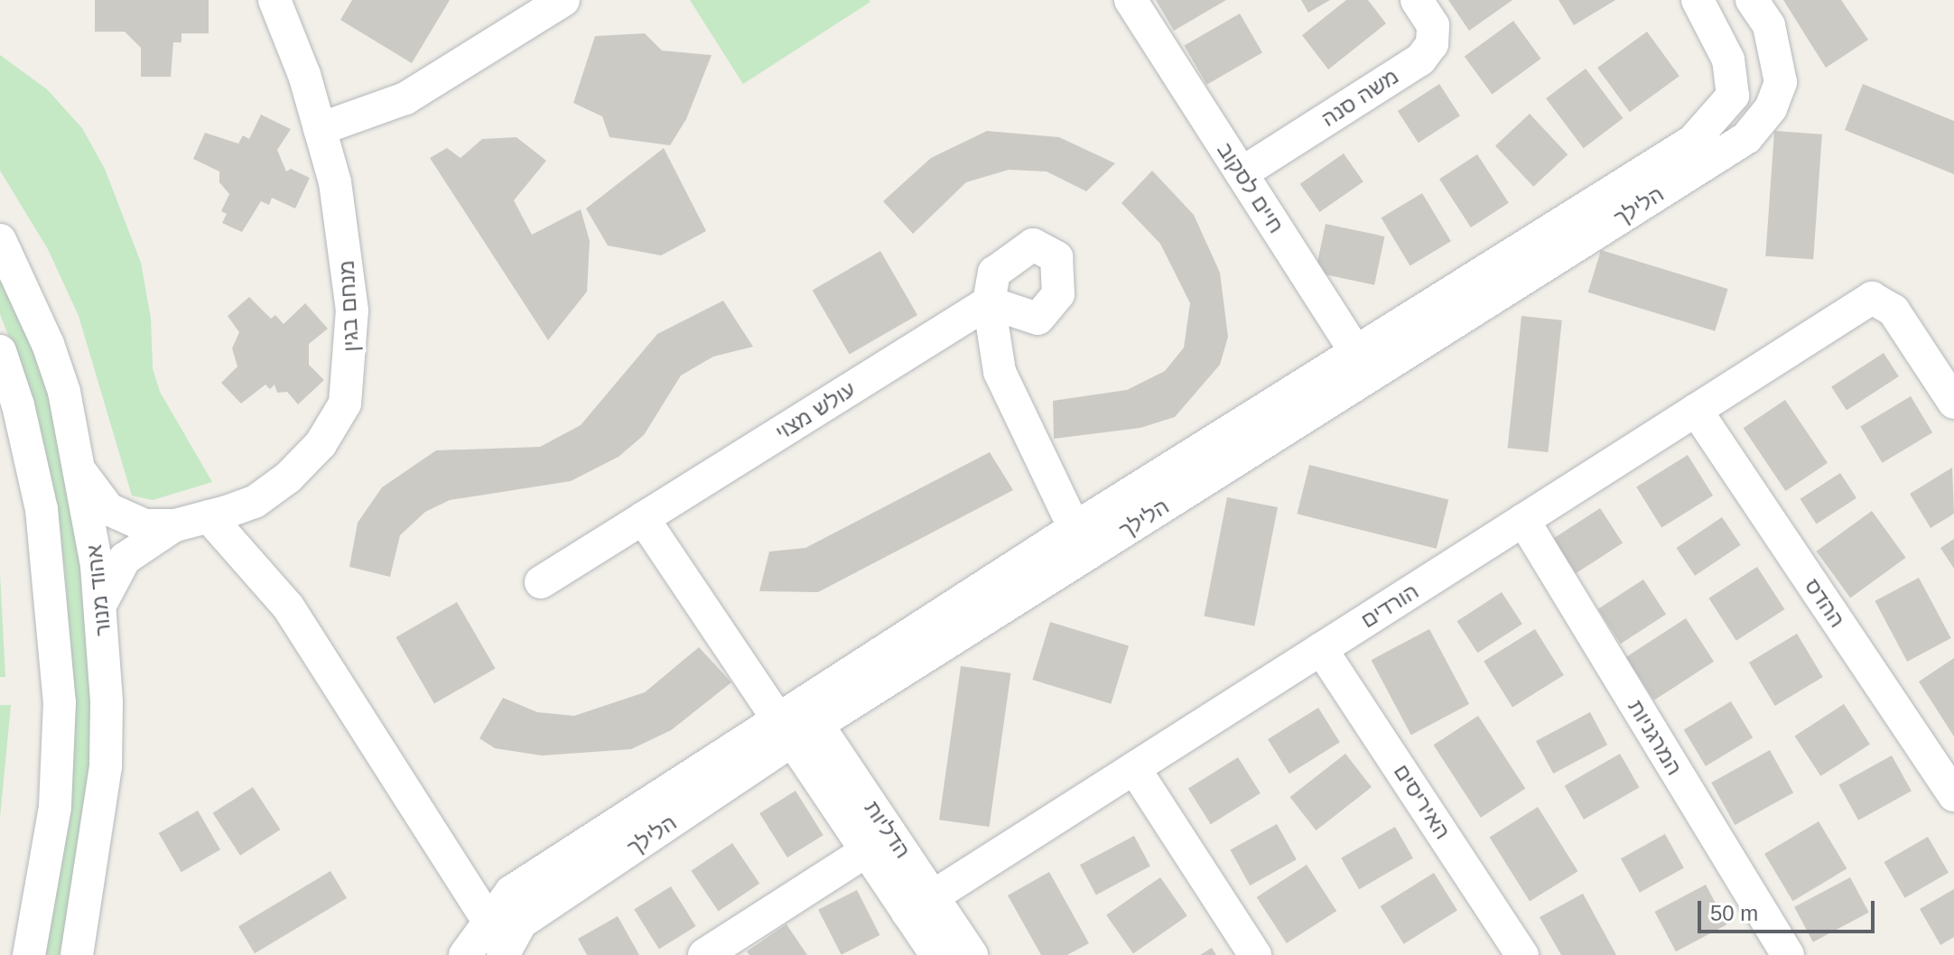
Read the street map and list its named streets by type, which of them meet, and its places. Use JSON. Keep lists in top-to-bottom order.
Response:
{
  "streets": {
    "street": [
      "משה סנה",
      "חיים לסקוב",
      "הלילך",
      "מנחם בגין",
      "עולש מצוי",
      "אהוד מנור",
      "ההדס",
      "הורדים",
      "המרגניות",
      "האיריסים",
      "הדליות"
    ]
  },
  "crossings": [
    ["משה סנה", "חיים לסקוב"],
    ["חיים לסקוב", "הלילך"],
    ["הלילך", "עולש מצוי"],
    ["הלילך", "הדליות"],
    ["מנחם בגין", "אהוד מנור"],
    ["ההדס", "הורדים"],
    ["הורדים", "המרגניות"],
    ["הורדים", "האיריסים"],
    ["הורדים", "הדליות"]
  ],
  "scale_bar": "50 m"
}
